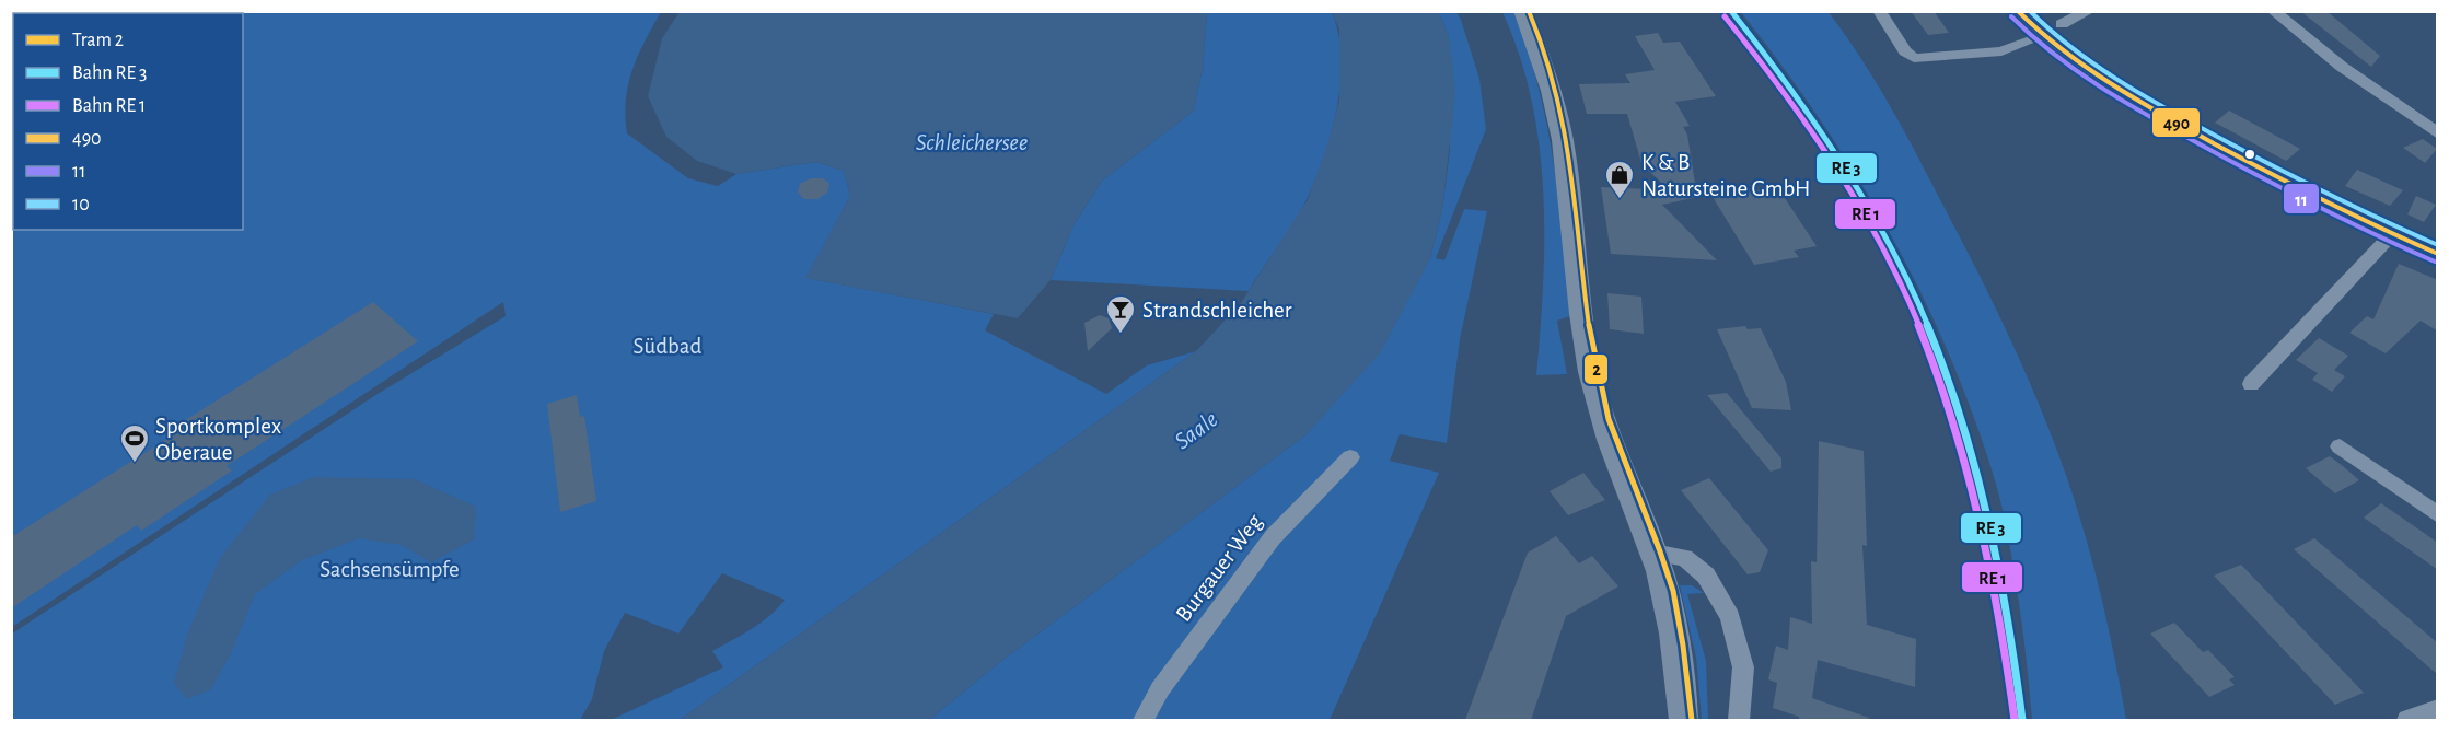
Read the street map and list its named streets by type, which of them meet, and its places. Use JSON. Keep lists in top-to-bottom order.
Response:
{
  "streets": {
    "street": ["Burgauer Weg"]
  },
  "water": ["Schleichersee", "Saale"],
  "parks": ["Südbad", "Sachsensümpfe"],
  "places": {
    "shop": ["K & B Natursteine GmbH"],
    "bar": ["Strandschleicher"],
    "sports": ["Sportkomplex Oberaue"]
  },
  "lines": [
    "tram line 2",
    "transit line 490",
    "transit line 10",
    "transit line 11"
  ],
  "legend": [
    "Tram 2",
    "Bahn RE 3",
    "Bahn RE 1",
    "490",
    "11",
    "10"
  ]
}
